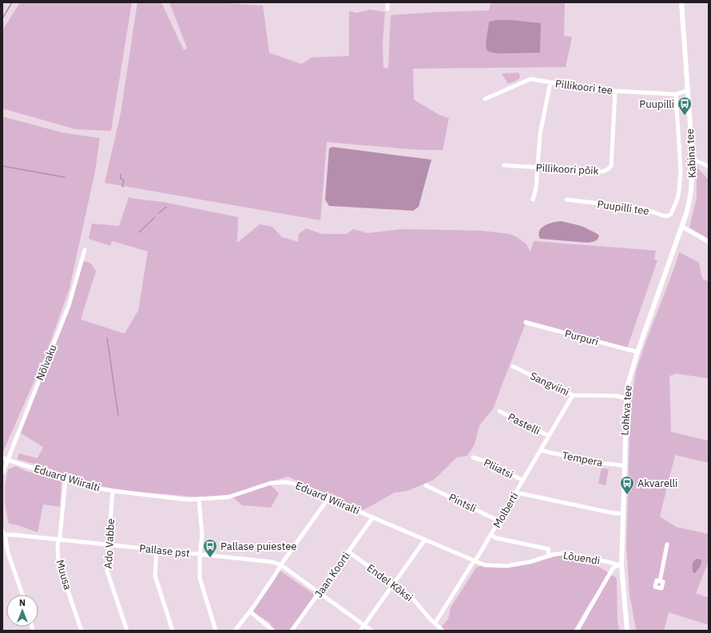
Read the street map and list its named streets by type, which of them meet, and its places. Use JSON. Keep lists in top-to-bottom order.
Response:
{
  "streets": {
    "street": [
      "Pillikoori tee",
      "Kabina tee",
      "Pillikoori põik",
      "Puupilli tee",
      "Purpuri",
      "Nõlvaku",
      "Sangviini",
      "Lohkva tee",
      "Pastelli",
      "Tempera",
      "Pliiatsi",
      "Eduard Wiiralti",
      "Pintsli",
      "Molberti",
      "Ado Vabbe",
      "Pallase pst",
      "Lõuendi",
      "Muusa",
      "Jaan Koorti",
      "Endel Kõksi"
    ]
  },
  "crossings": [
    ["Pillikoori tee", "Kabina tee"],
    ["Pillikoori tee", "Pillikoori põik"],
    ["Pillikoori tee", "Puupilli tee"],
    ["Kabina tee", "Lohkva tee"],
    ["Purpuri", "Lohkva tee"],
    ["Nõlvaku", "Eduard Wiiralti"],
    ["Sangviini", "Lohkva tee"],
    ["Sangviini", "Molberti"],
    ["Lohkva tee", "Tempera"],
    ["Lohkva tee", "Lõuendi"],
    ["Pastelli", "Molberti"],
    ["Tempera", "Molberti"],
    ["Pliiatsi", "Molberti"],
    ["Eduard Wiiralti", "Molberti"],
    ["Eduard Wiiralti", "Ado Vabbe"],
    ["Eduard Wiiralti", "Lõuendi"],
    ["Eduard Wiiralti", "Muusa"],
    ["Eduard Wiiralti", "Jaan Koorti"],
    ["Pintsli", "Molberti"],
    ["Molberti", "Lõuendi"],
    ["Molberti", "Endel Kõksi"],
    ["Ado Vabbe", "Pallase pst"],
    ["Pallase pst", "Muusa"],
    ["Pallase pst", "Jaan Koorti"],
    ["Jaan Koorti", "Endel Kõksi"]
  ],
  "places": {
    "bus stop": ["Puupilli", "Akvarelli", "Pallase puiestee"]
  },
  "north": "top"
}
